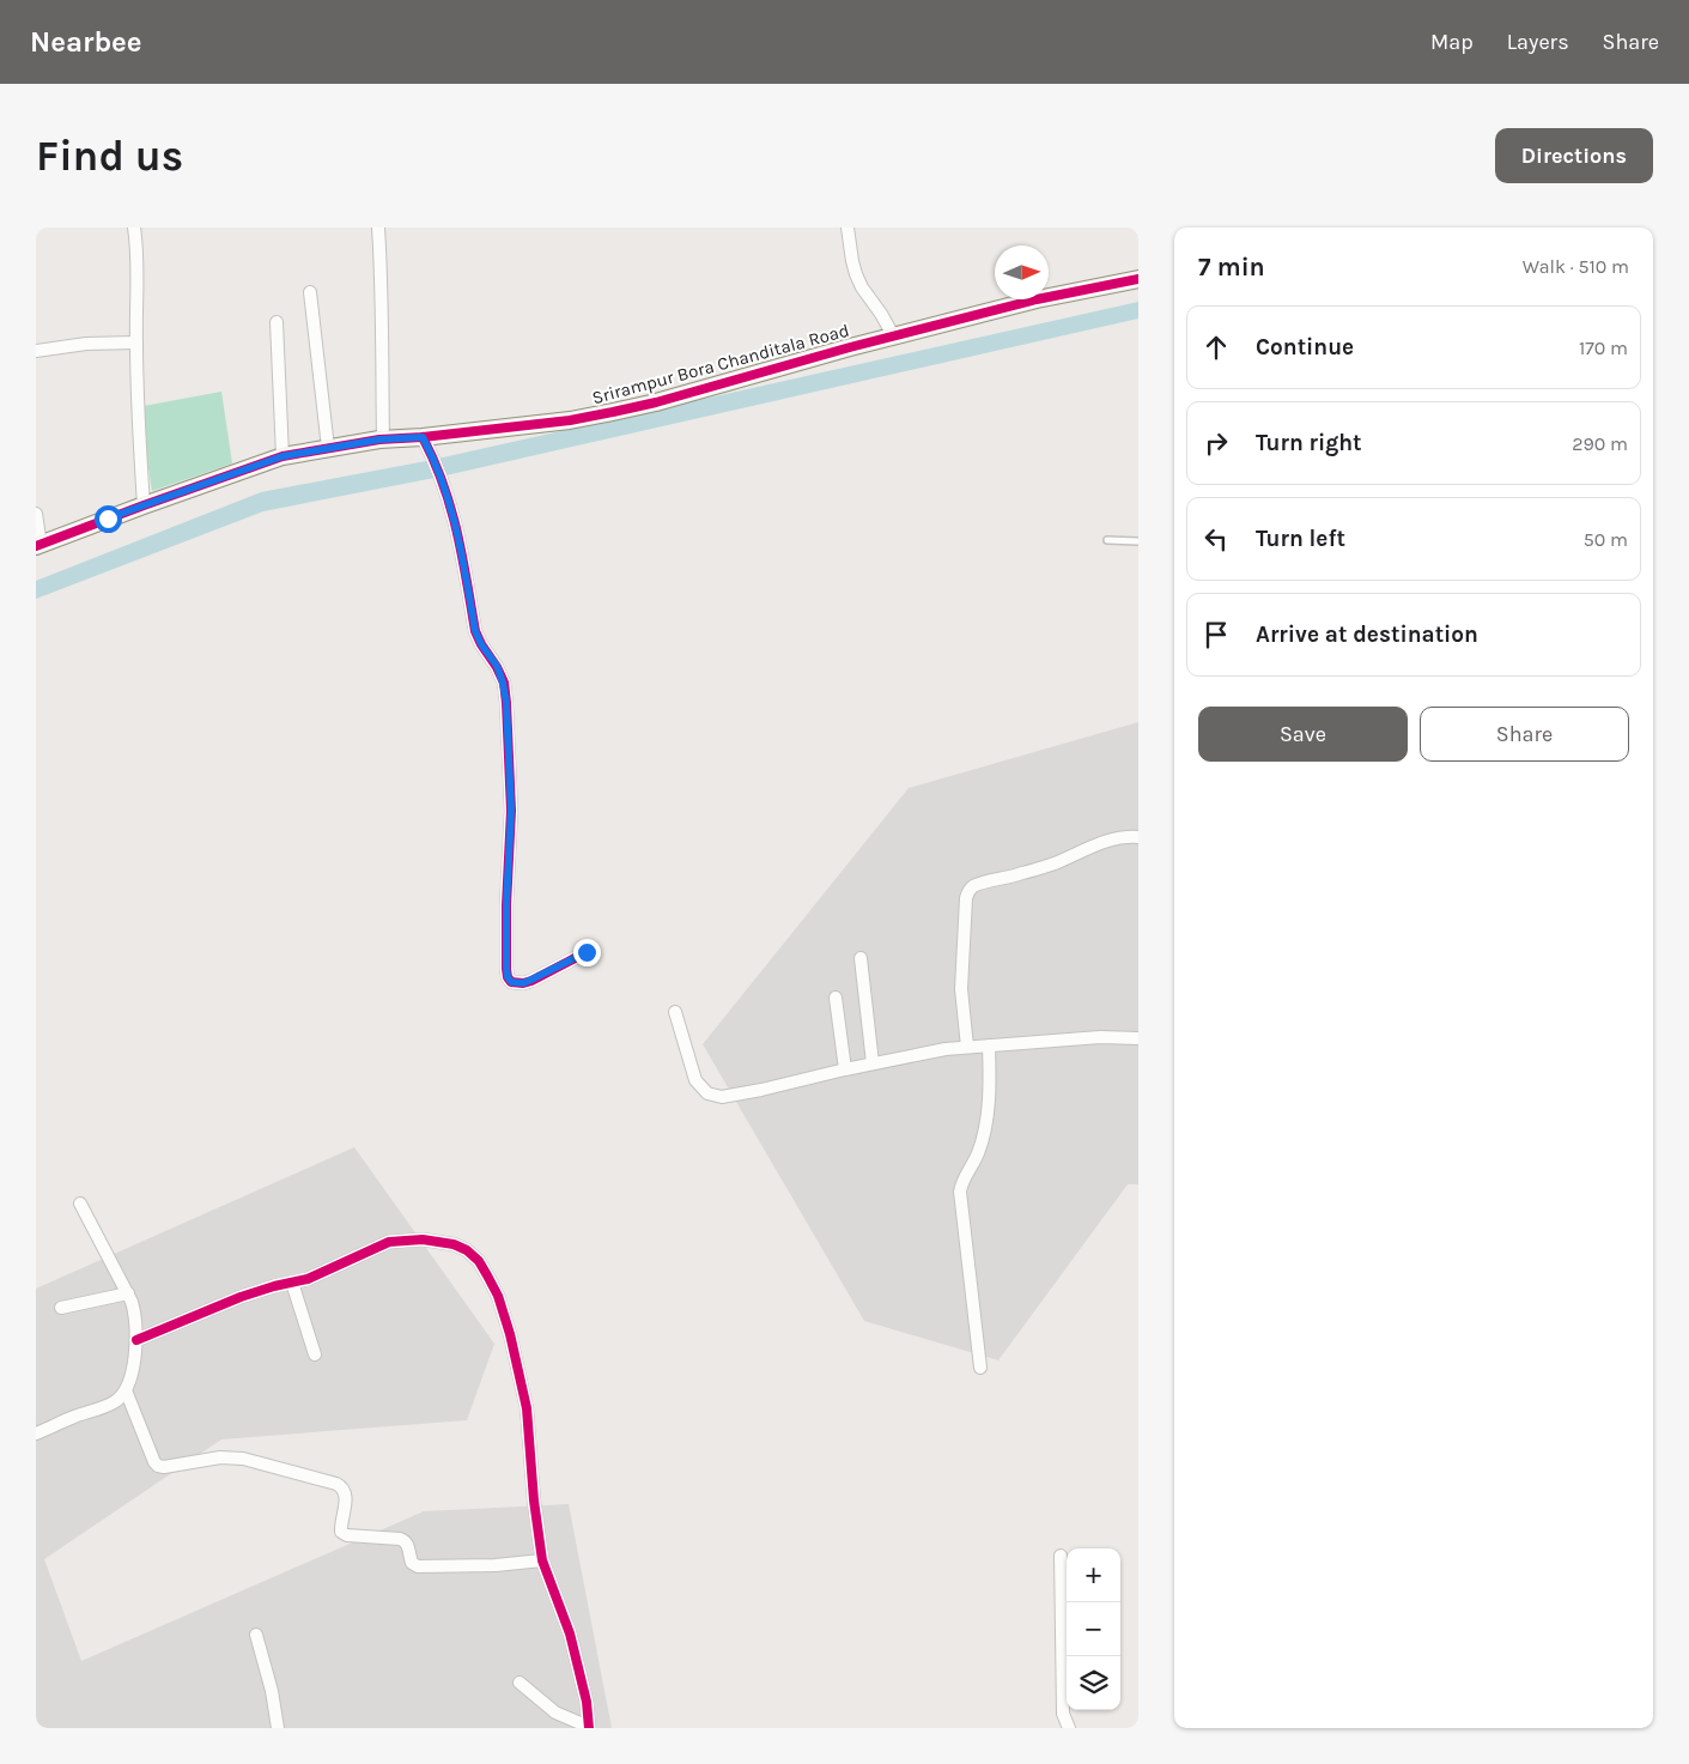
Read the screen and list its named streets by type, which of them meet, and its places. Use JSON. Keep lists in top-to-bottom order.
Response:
{
  "streets": {
    "street": ["Srirampur Bora Chanditala Road"]
  },
  "north": "right",
  "page": {
    "header": "Nearbee",
    "nav": ["Map", "Layers", "Share"],
    "buttons": [
      "Directions",
      ["Save", "Share"]
    ],
    "title": "Find us",
    "heading": ["7 min", "Walk · 510 m"],
    "list": [
      ["Continue", "170 m"],
      ["Turn right", "290 m"],
      ["Turn left", "50 m"],
      "Arrive at destination"
    ],
    "map_buttons": ["+", "−"]
  }
}
